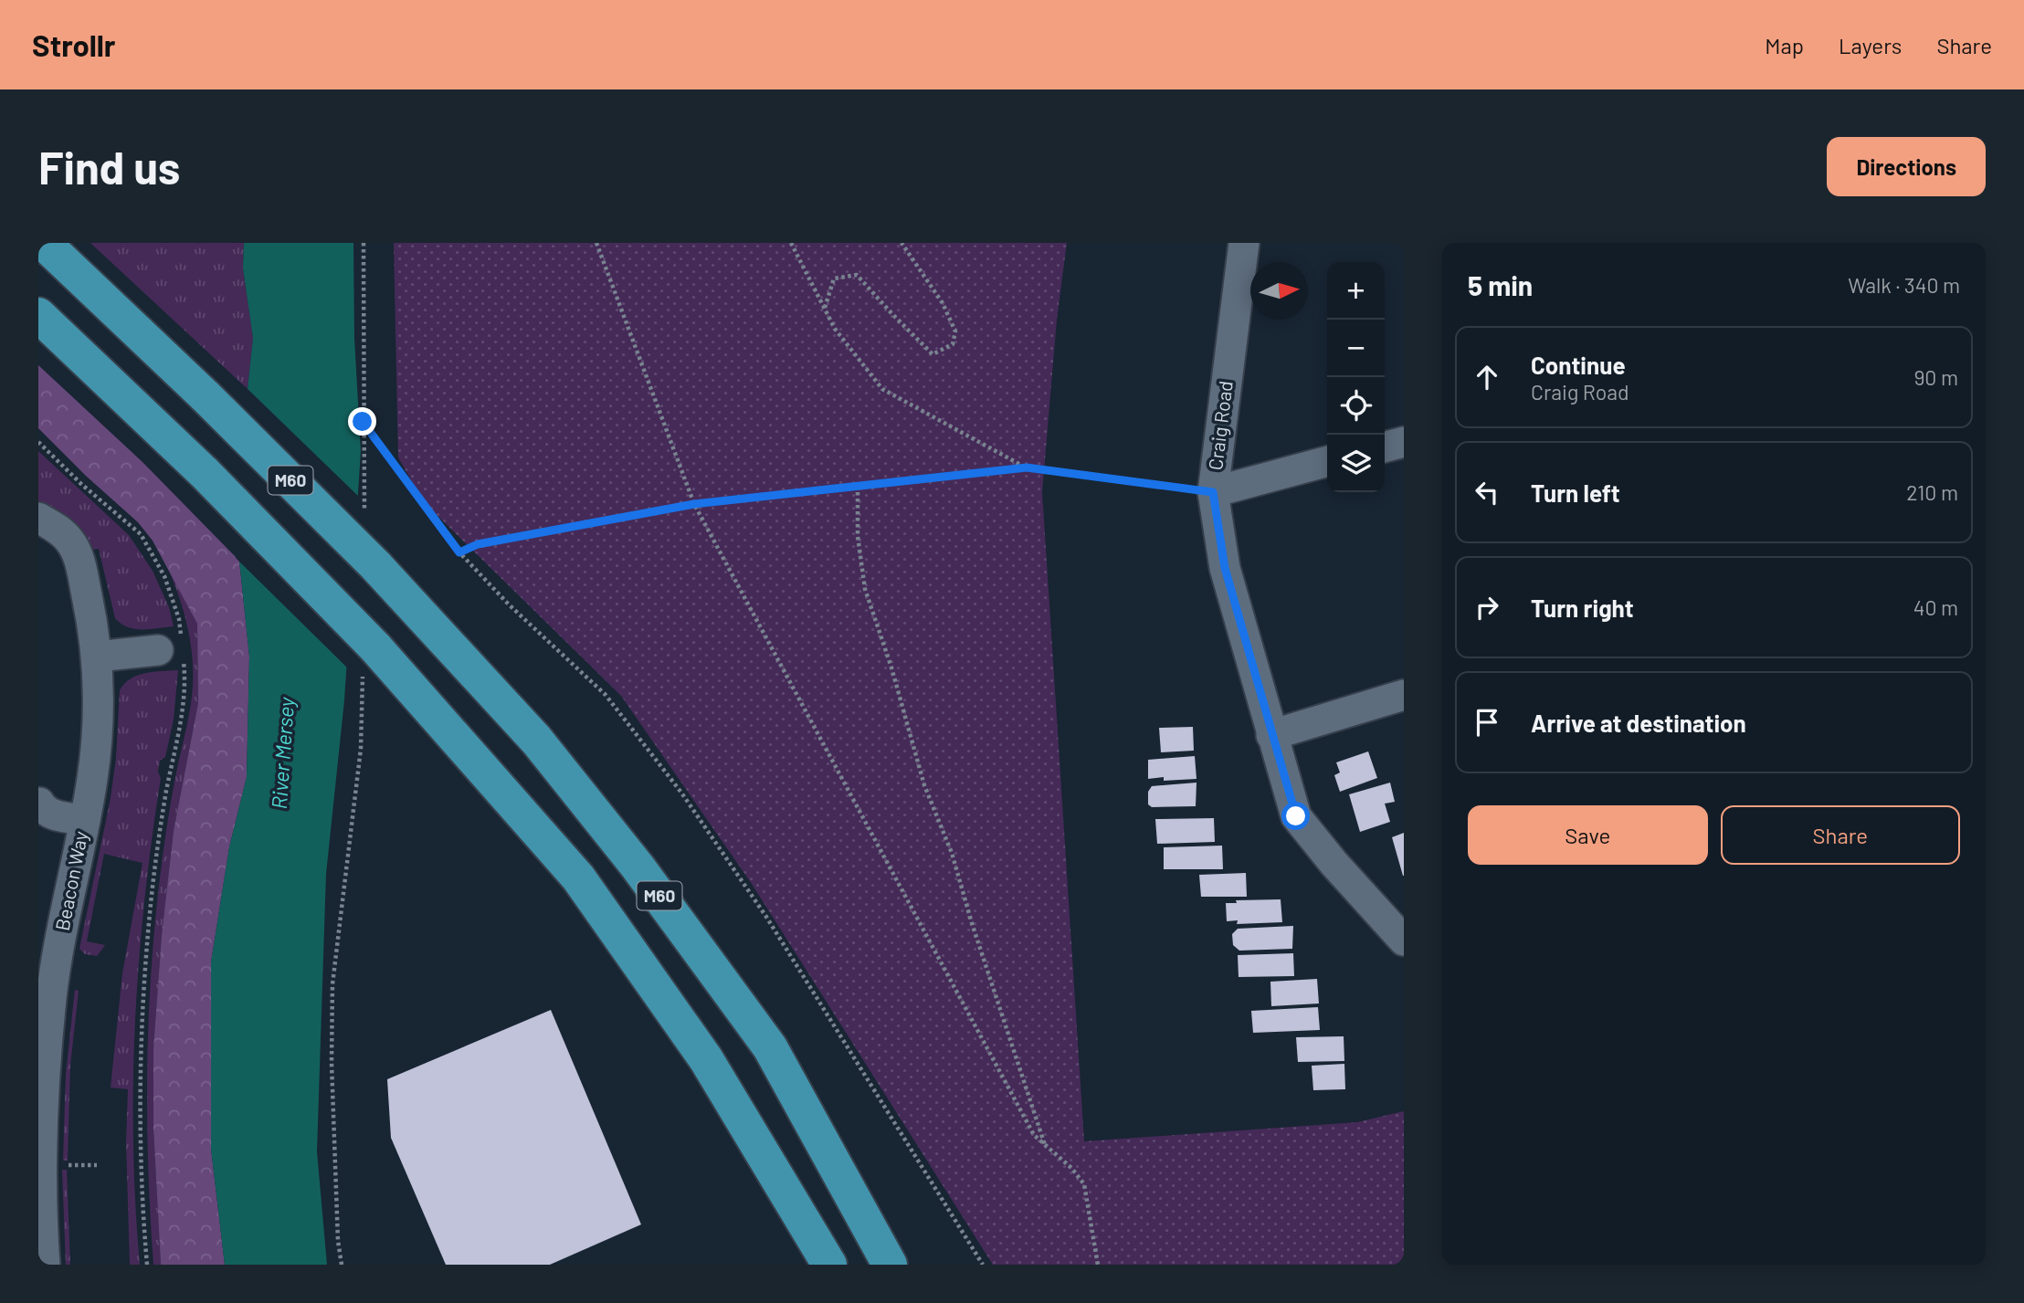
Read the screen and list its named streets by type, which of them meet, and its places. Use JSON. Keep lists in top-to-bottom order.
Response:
{
  "streets": {
    "highway": ["M60"],
    "street": ["Craig Road", "Beacon Way"]
  },
  "water": ["River Mersey"],
  "north": "right",
  "page": {
    "header": "Strollr",
    "nav": ["Map", "Layers", "Share"],
    "buttons": [
      "Directions",
      ["Save", "Share"]
    ],
    "title": "Find us",
    "heading": ["5 min", "Walk · 340 m"],
    "map_buttons": ["+", "−"],
    "list": [
      ["Continue", "Craig Road", "90 m"],
      ["Turn left", "210 m"],
      ["Turn right", "40 m"],
      "Arrive at destination"
    ]
  }
}
